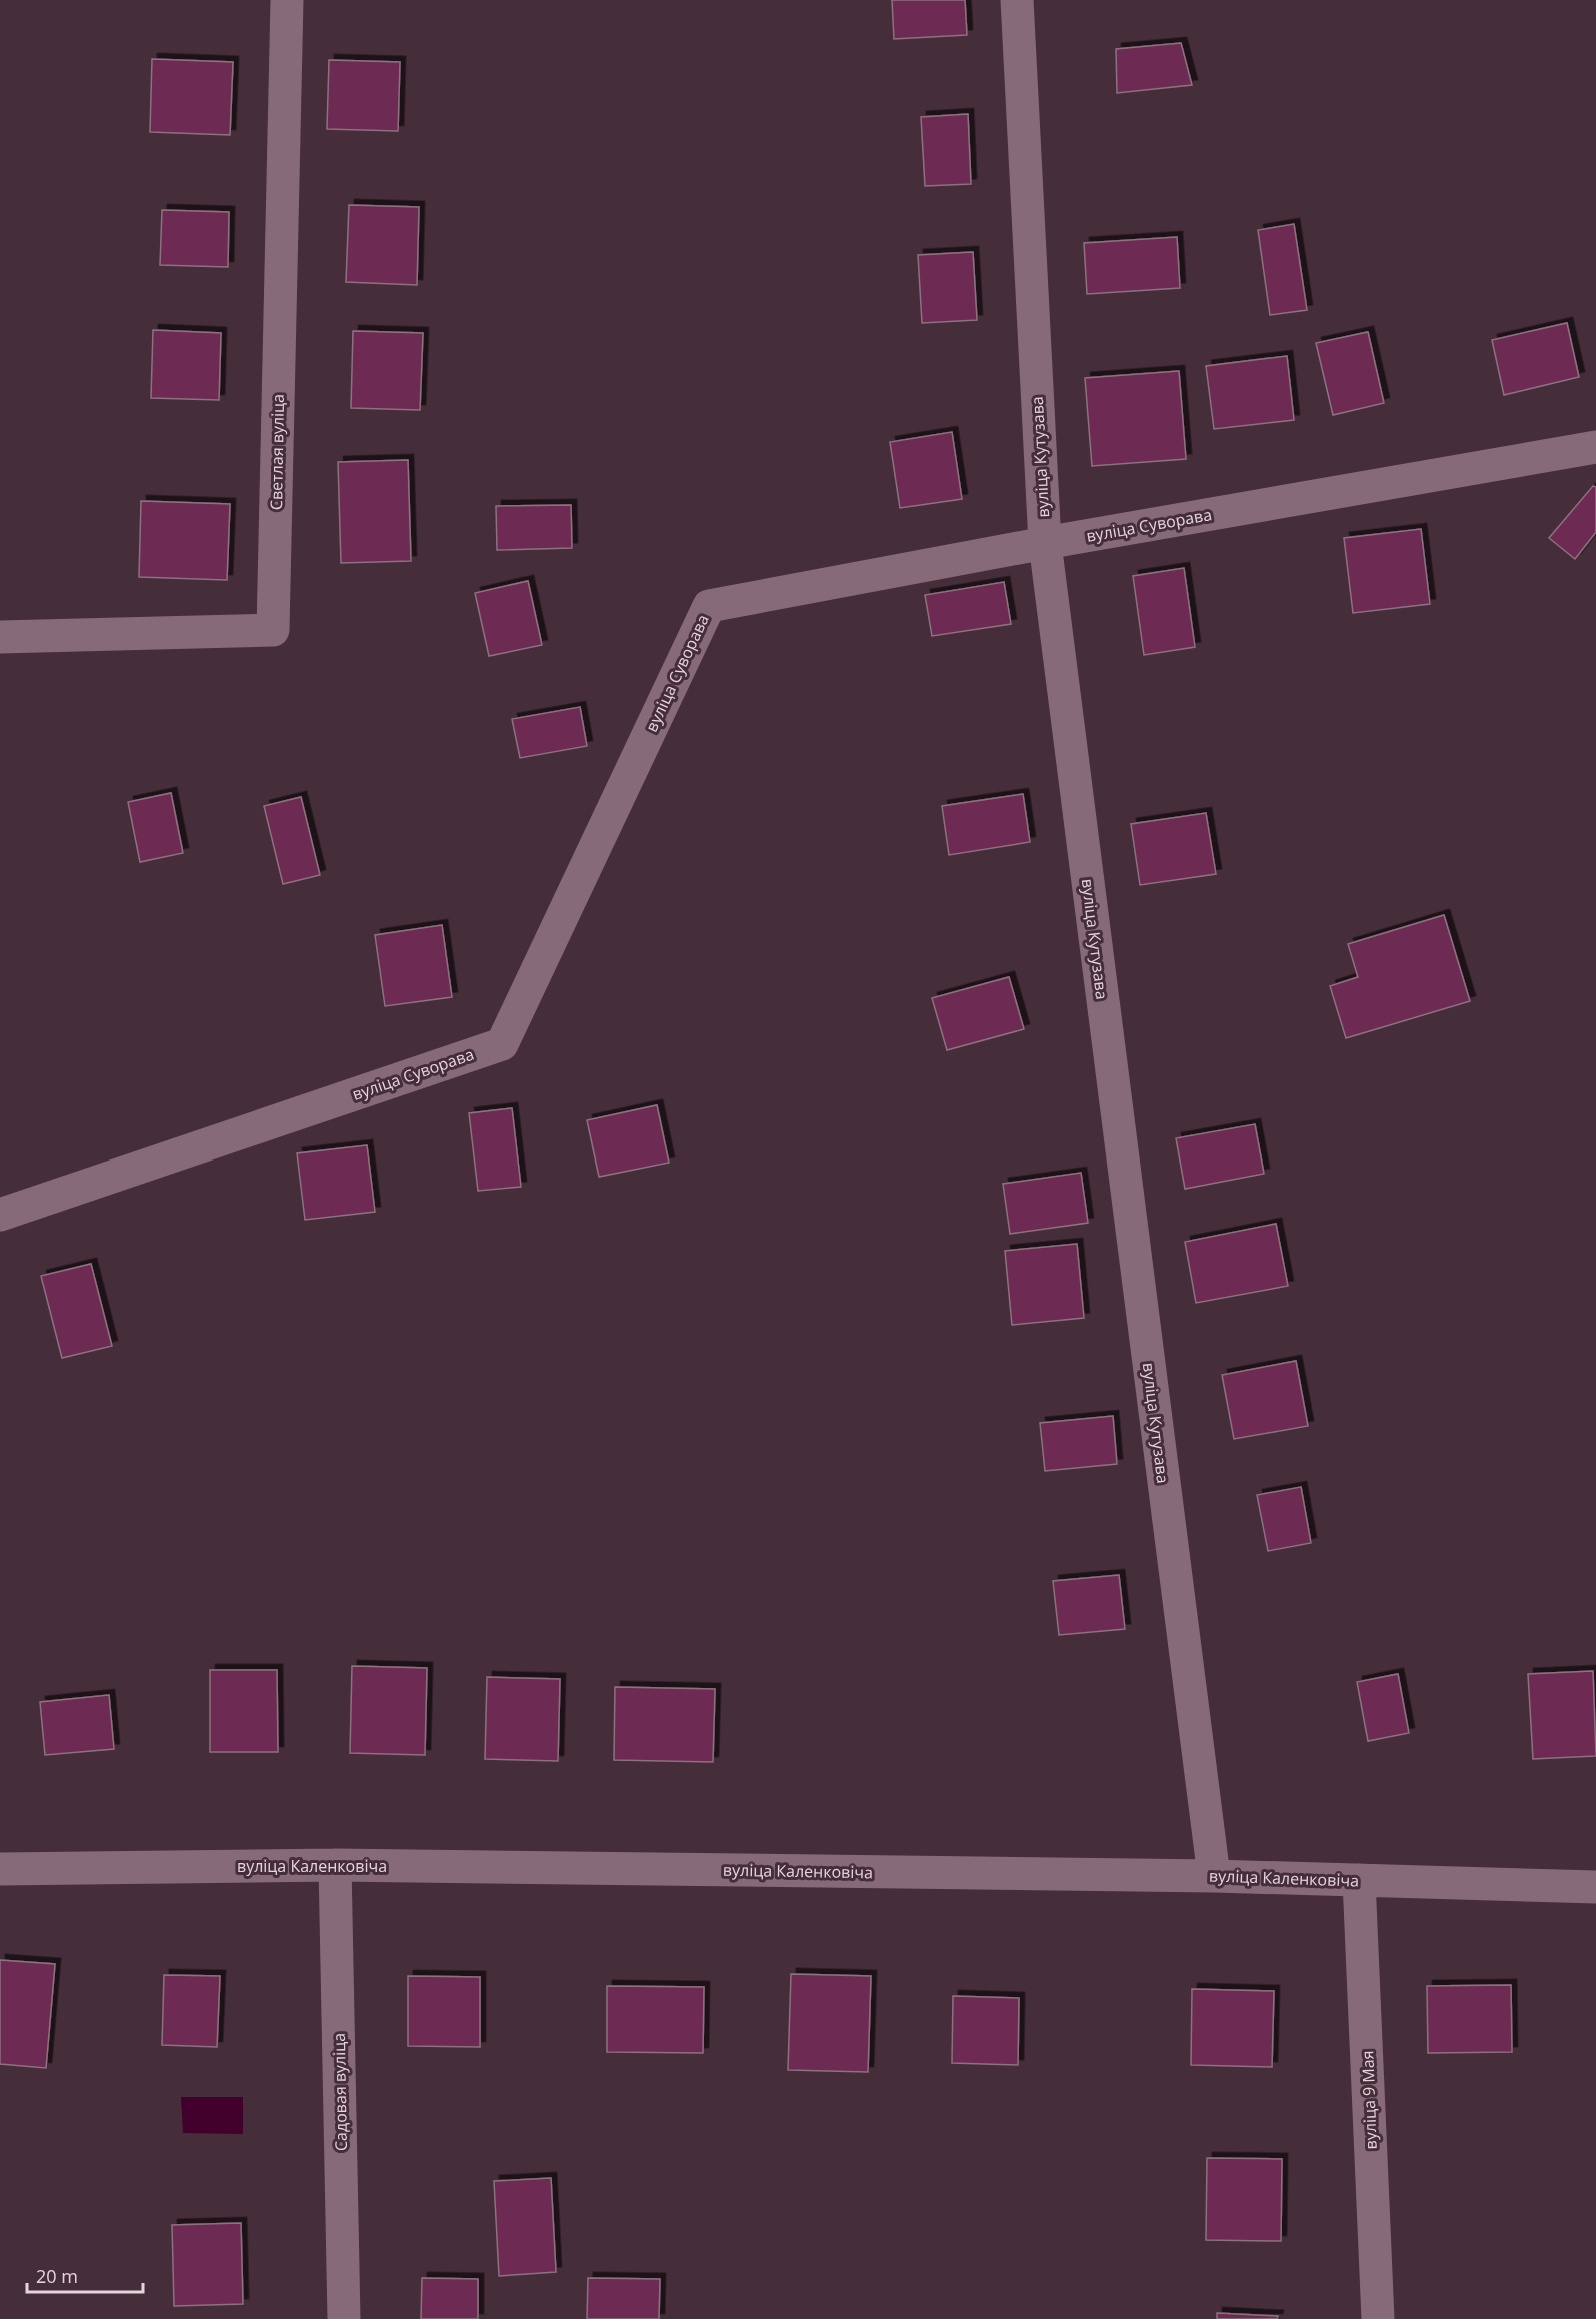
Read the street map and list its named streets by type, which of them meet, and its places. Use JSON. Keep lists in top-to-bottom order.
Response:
{
  "streets": {
    "street": [
      "Светлая вуліца",
      "вуліца Кутузава",
      "вуліца Суворава",
      "вуліца Каленковіча",
      "Садовая вуліца",
      "вуліца 9 Мая"
    ]
  },
  "crossings": [
    ["вуліца Кутузава", "вуліца Суворава"],
    ["вуліца Кутузава", "вуліца Каленковіча"],
    ["вуліца Каленковіча", "Садовая вуліца"],
    ["вуліца Каленковіча", "вуліца 9 Мая"]
  ],
  "scale_bar": "20 m"
}
